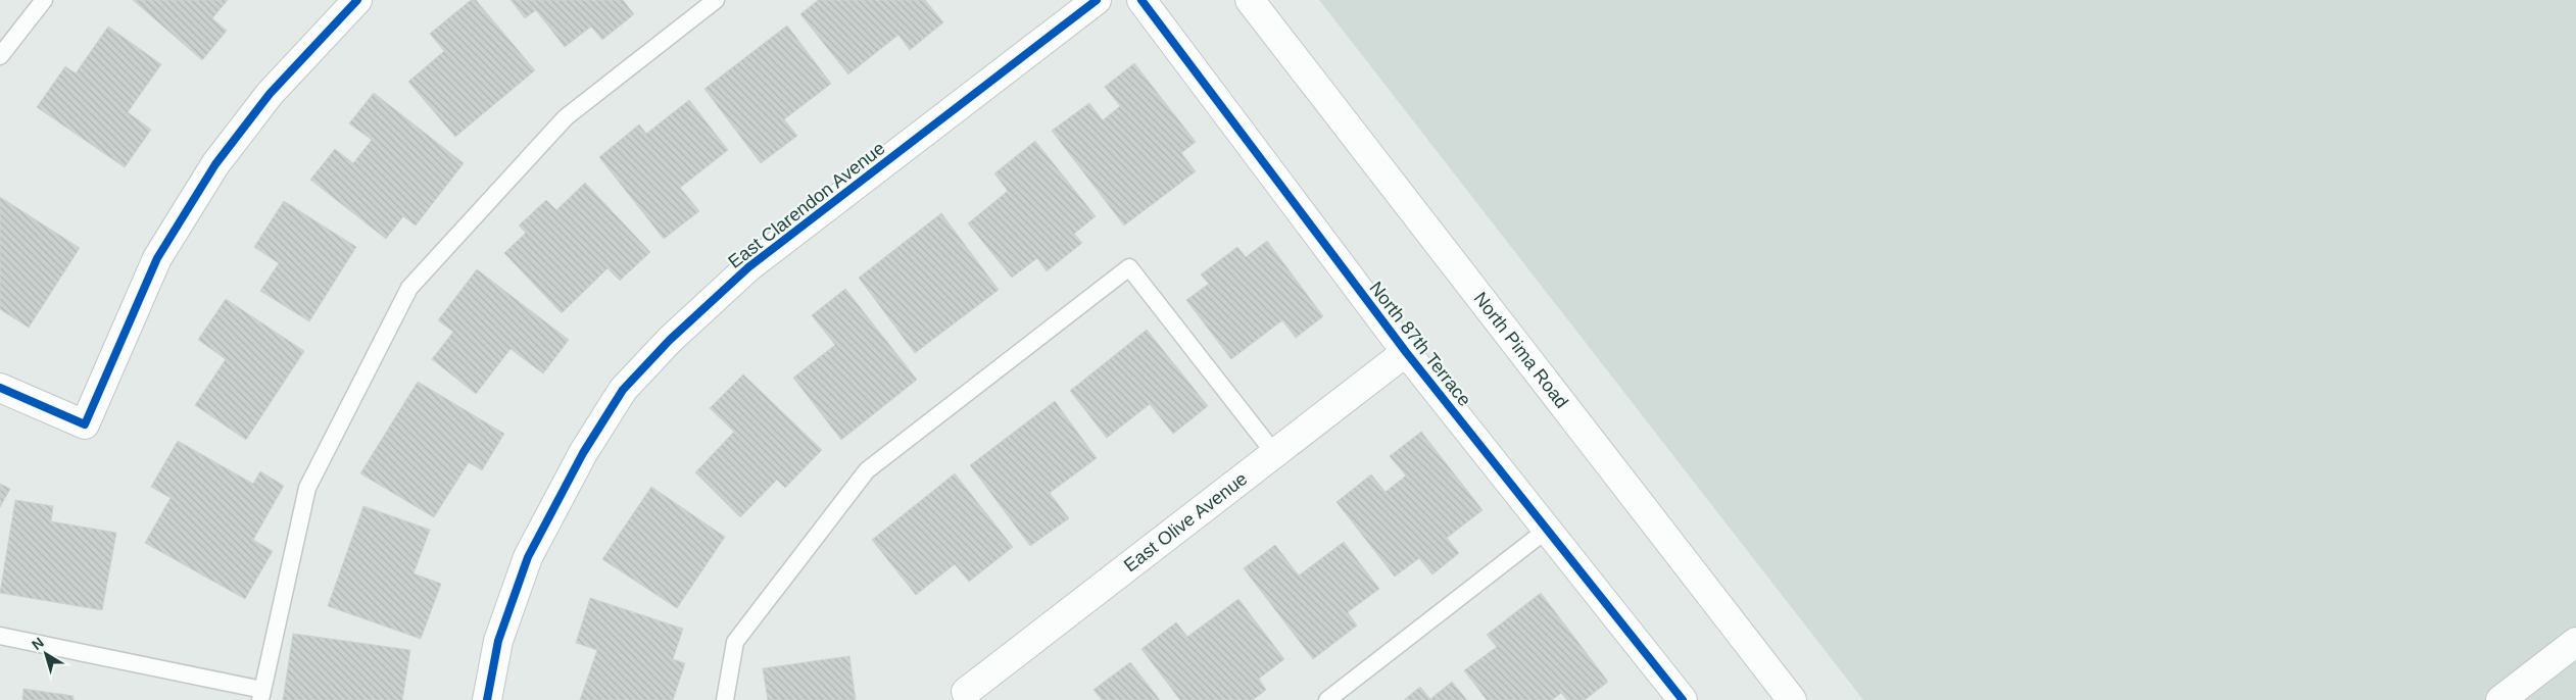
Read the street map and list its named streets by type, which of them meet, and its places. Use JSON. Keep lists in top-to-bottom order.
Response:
{
  "streets": {
    "street": [
      "East Clarendon Avenue",
      "North 87th Terrace",
      "North Pima Road",
      "East Olive Avenue"
    ]
  },
  "crossings": [
    ["North 87th Terrace", "East Olive Avenue"]
  ],
  "north": "top left"
}
